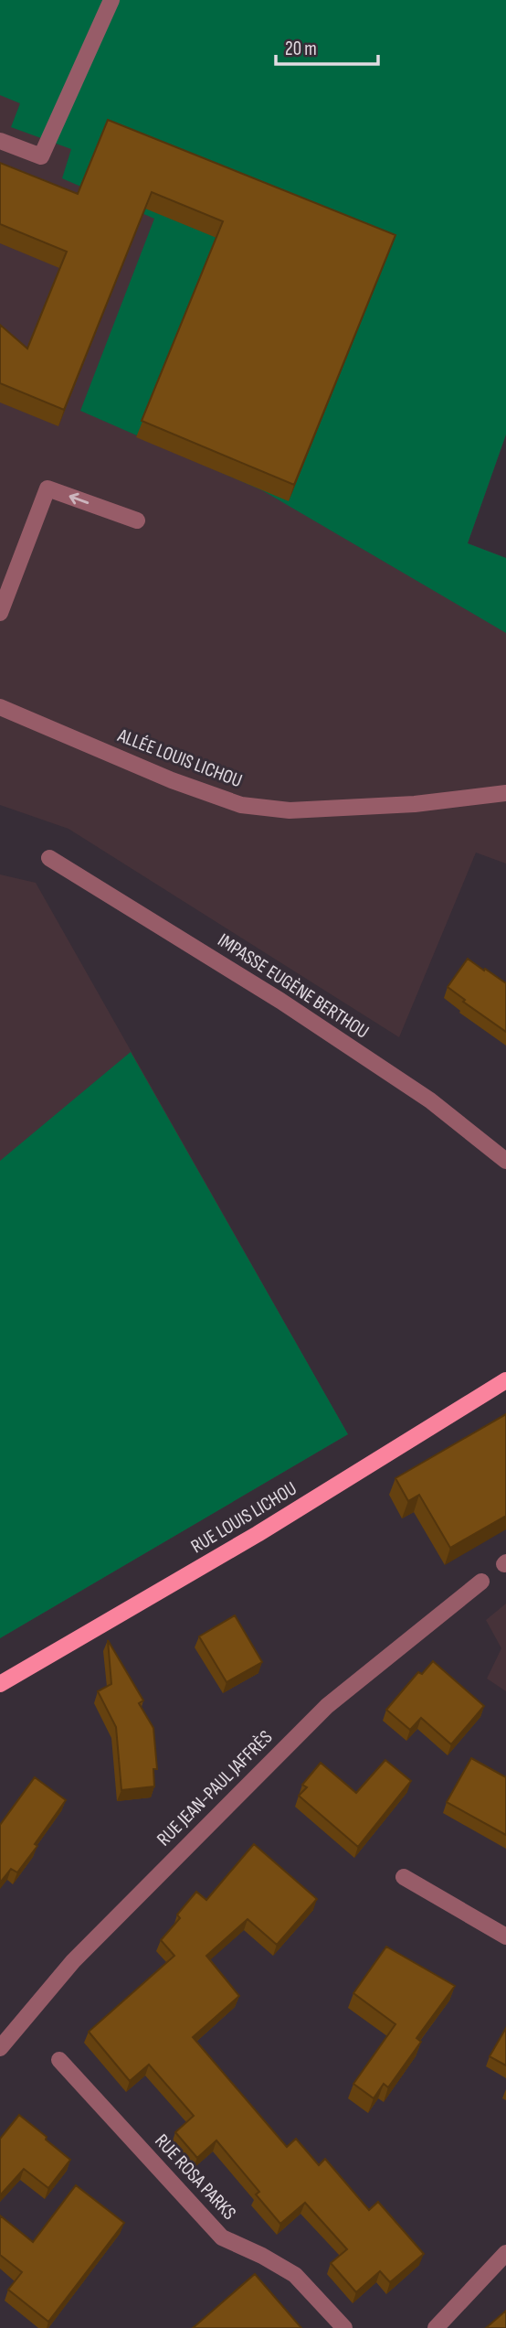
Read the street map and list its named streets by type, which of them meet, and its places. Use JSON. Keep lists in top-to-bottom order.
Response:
{
  "streets": {
    "main road": ["RUE LOUIS LICHOU"],
    "street": [
      "ALLÉE LOUIS LICHOU",
      "IMPASSE EUGÈNE BERTHOU",
      "RUE JEAN-PAUL JAFFRÈS",
      "RUE ROSA PARKS"
    ]
  },
  "scale_bar": "20 m"
}
